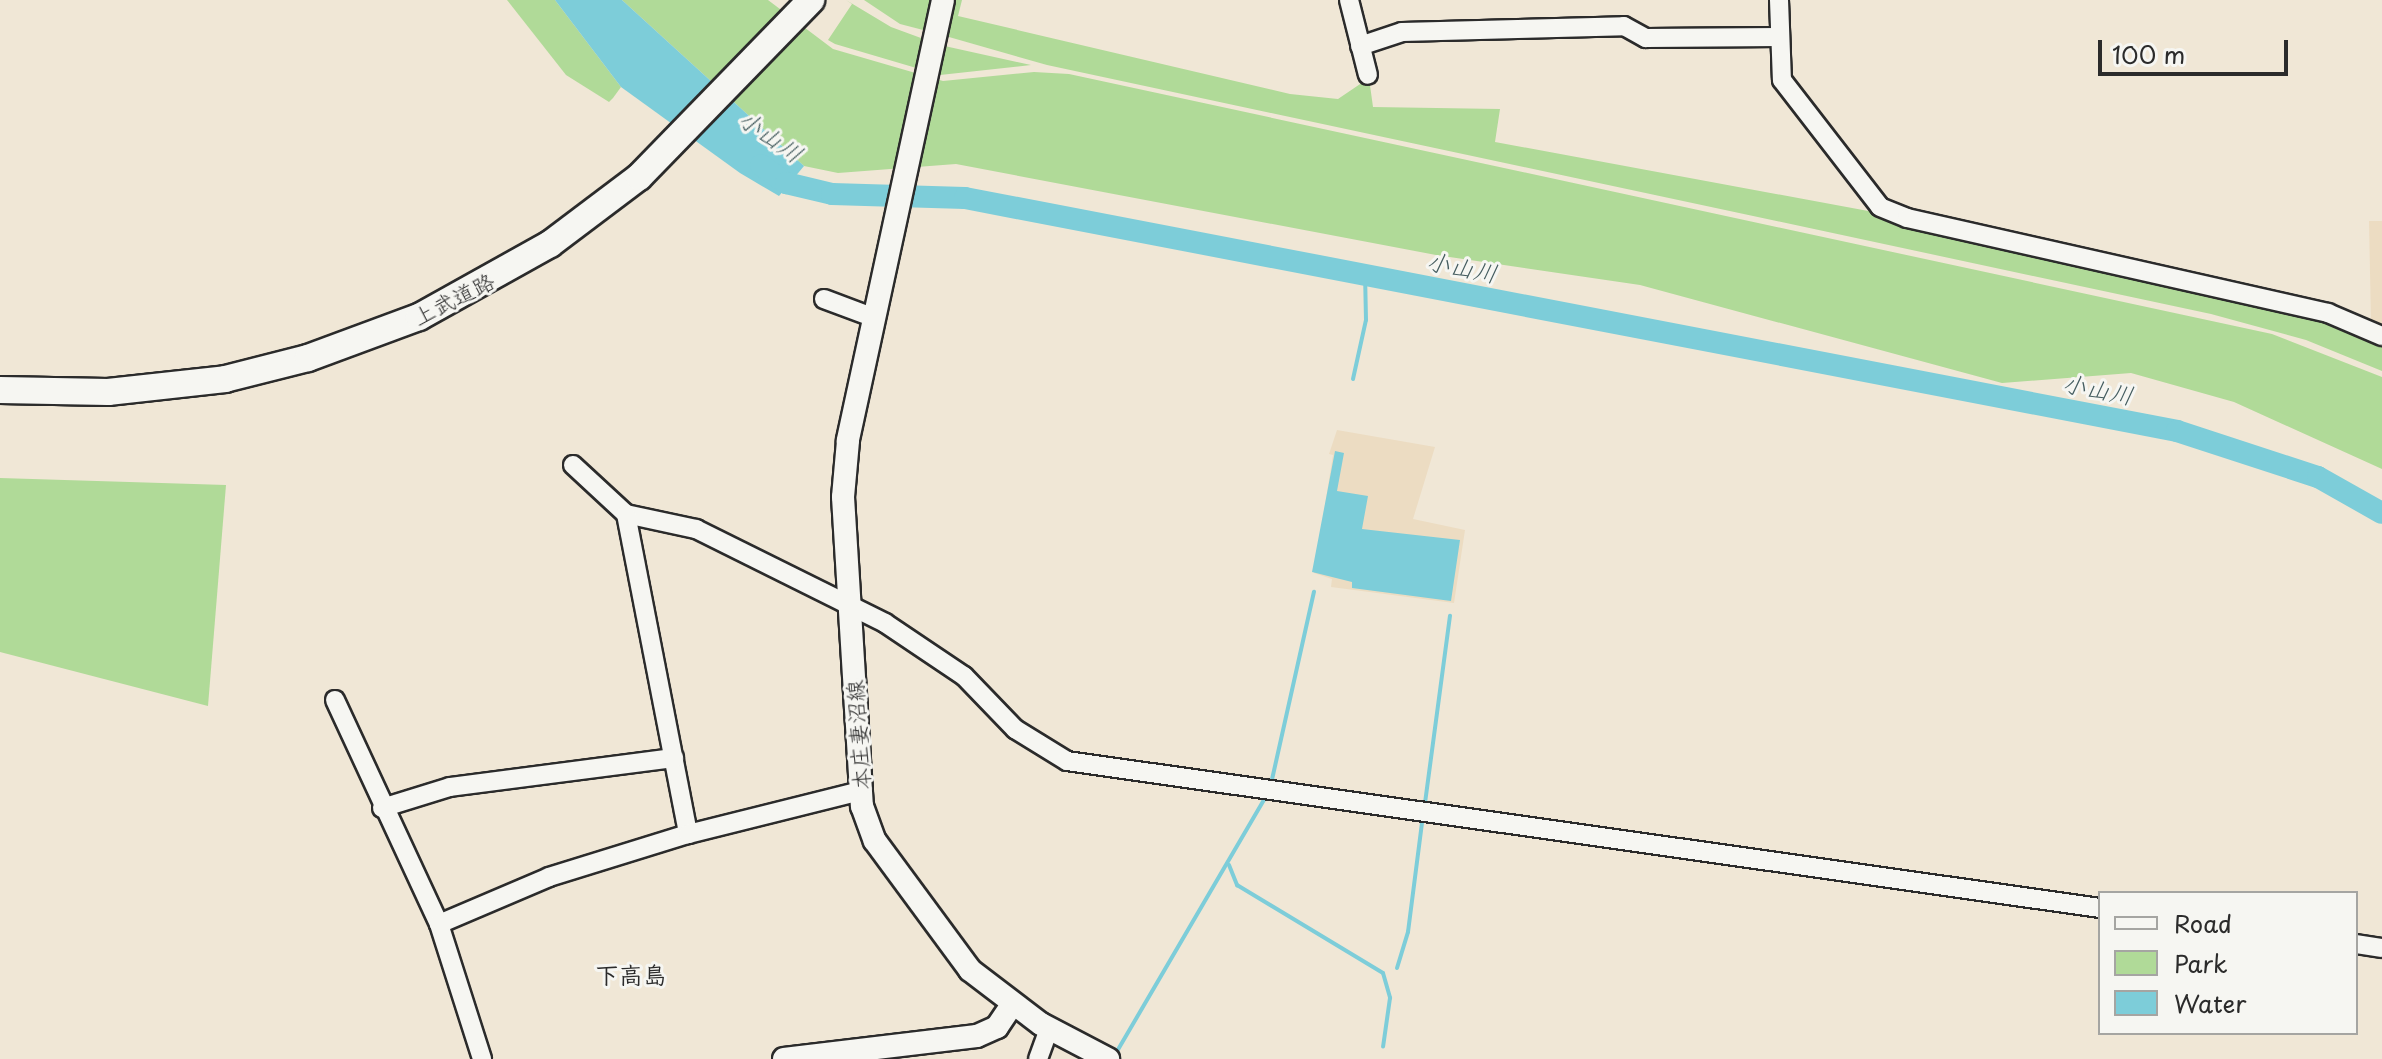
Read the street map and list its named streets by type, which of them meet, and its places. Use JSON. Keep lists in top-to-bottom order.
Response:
{
  "streets": {
    "highway": ["上武道路"],
    "main road": ["本庄妻沼線"]
  },
  "districts": ["下高島"],
  "water": ["小山川"],
  "legend": ["Road", "Park", "Water"],
  "scale_bar": "100 m"
}
